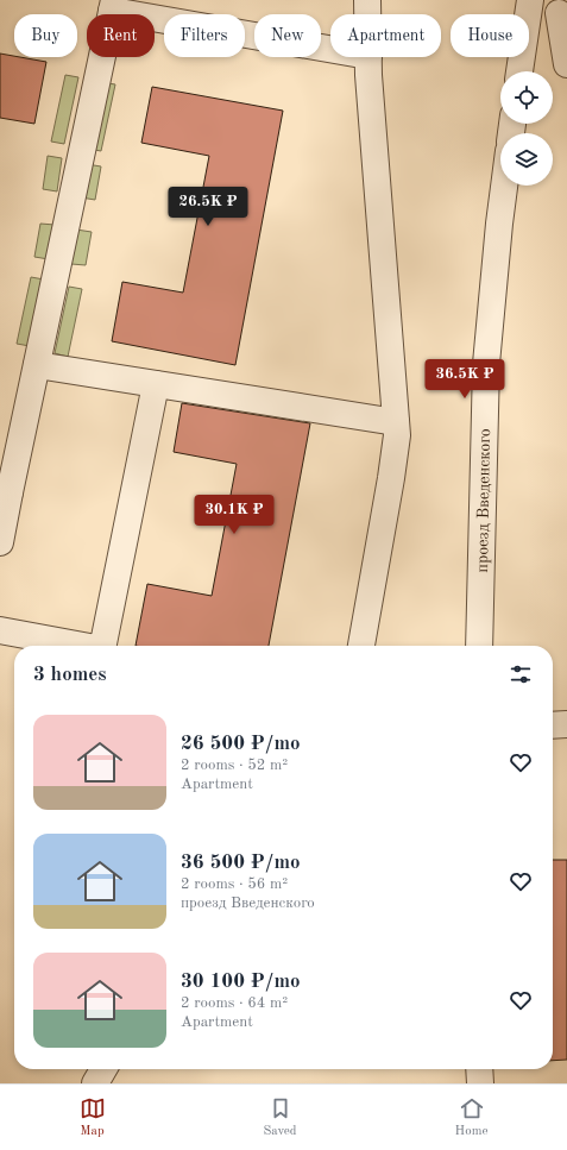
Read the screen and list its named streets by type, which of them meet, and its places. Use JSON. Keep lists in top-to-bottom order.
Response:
{
  "streets": {
    "street": ["проезд Введенского"]
  },
  "page": {
    "chip": [
      "Buy",
      "Rent",
      "Filters",
      "New",
      "Apartment",
      "House"
    ],
    "price": ["26.5K ₽", "36.5K ₽", "30.1K ₽"],
    "heading": "3 homes",
    "list": [
      {
        "name": "26 500 ₽/mo",
        "note": "2 rooms · 52 m² · Apartment"
      },
      {
        "name": "36 500 ₽/mo",
        "note": "2 rooms · 56 m² · проезд Введенского"
      },
      {
        "name": "30 100 ₽/mo",
        "note": "2 rooms · 64 m² · Apartment"
      }
    ],
    "tabs": ["Map", "Saved", "Home"]
  }
}
